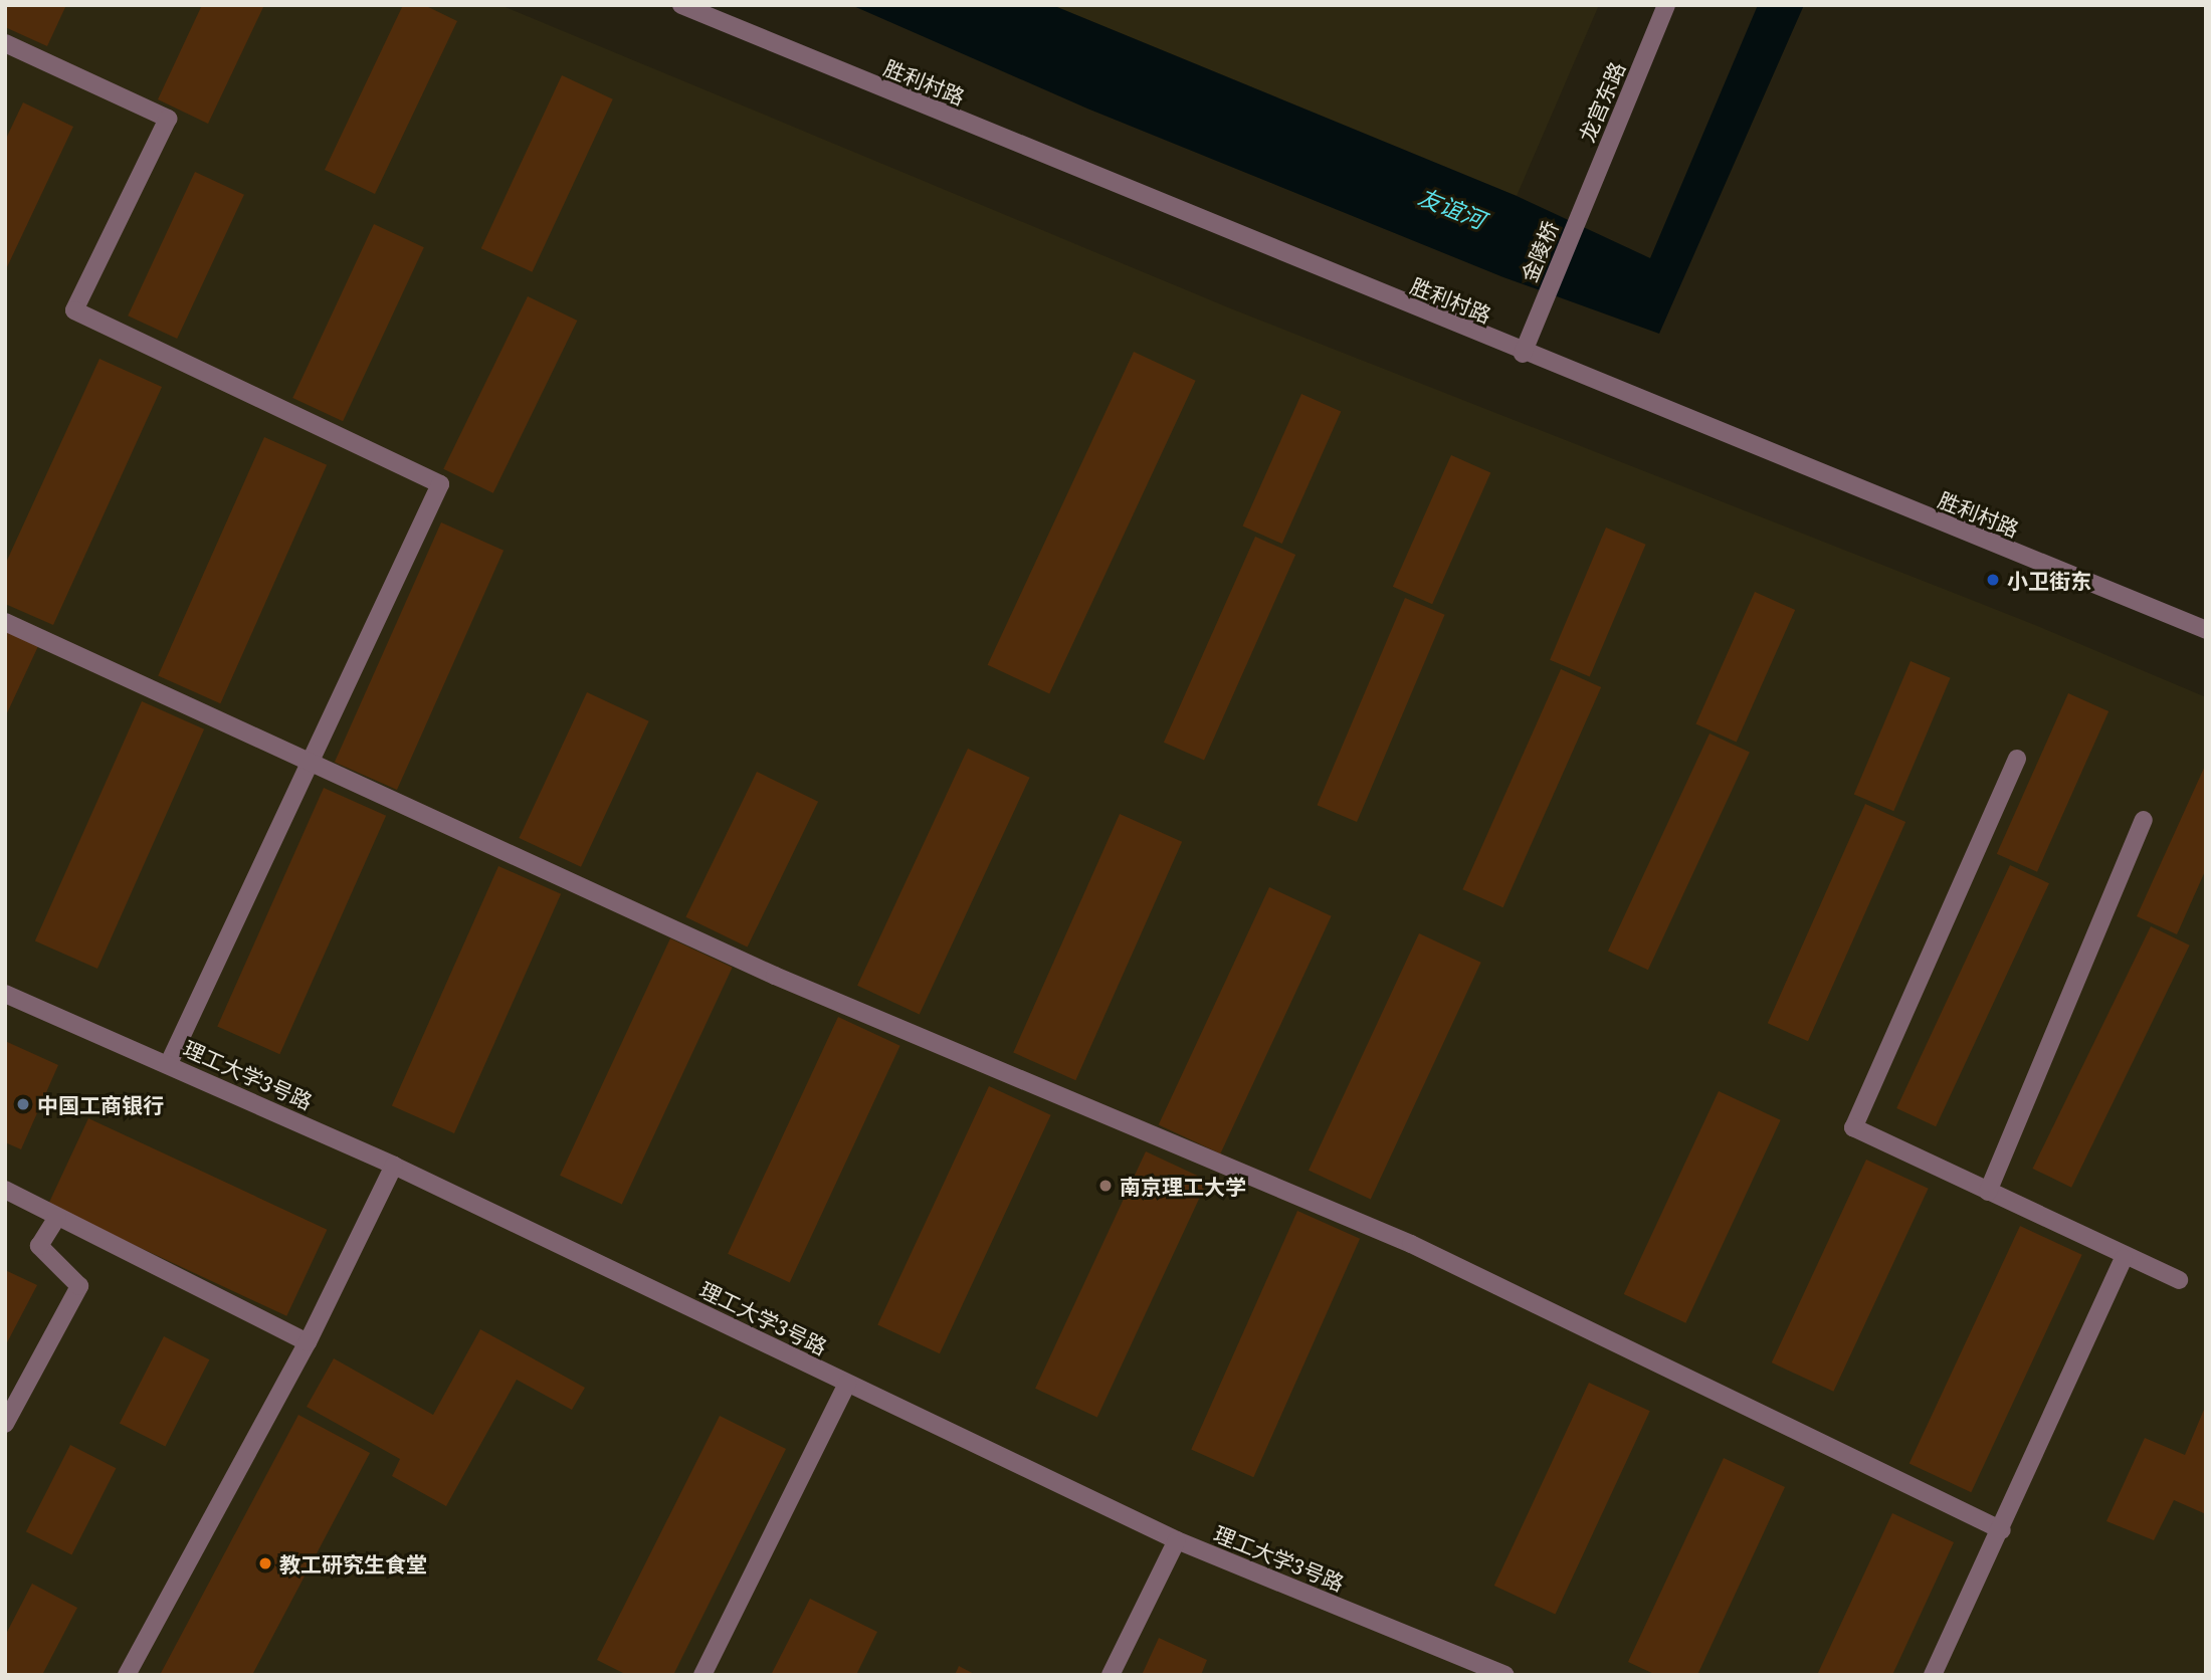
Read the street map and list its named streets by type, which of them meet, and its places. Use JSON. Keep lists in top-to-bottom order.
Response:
{
  "streets": {
    "street": [
      "胜利村路",
      "龙宫东路",
      "金陵桥",
      "理工大学3号路"
    ]
  },
  "crossings": [
    ["胜利村路", "金陵桥"],
    ["龙宫东路", "金陵桥"]
  ],
  "water": ["友谊河"],
  "places": [
    "小卫街东",
    "中国工商银行",
    "南京理工大学",
    "教工研究生食堂"
  ]
}
